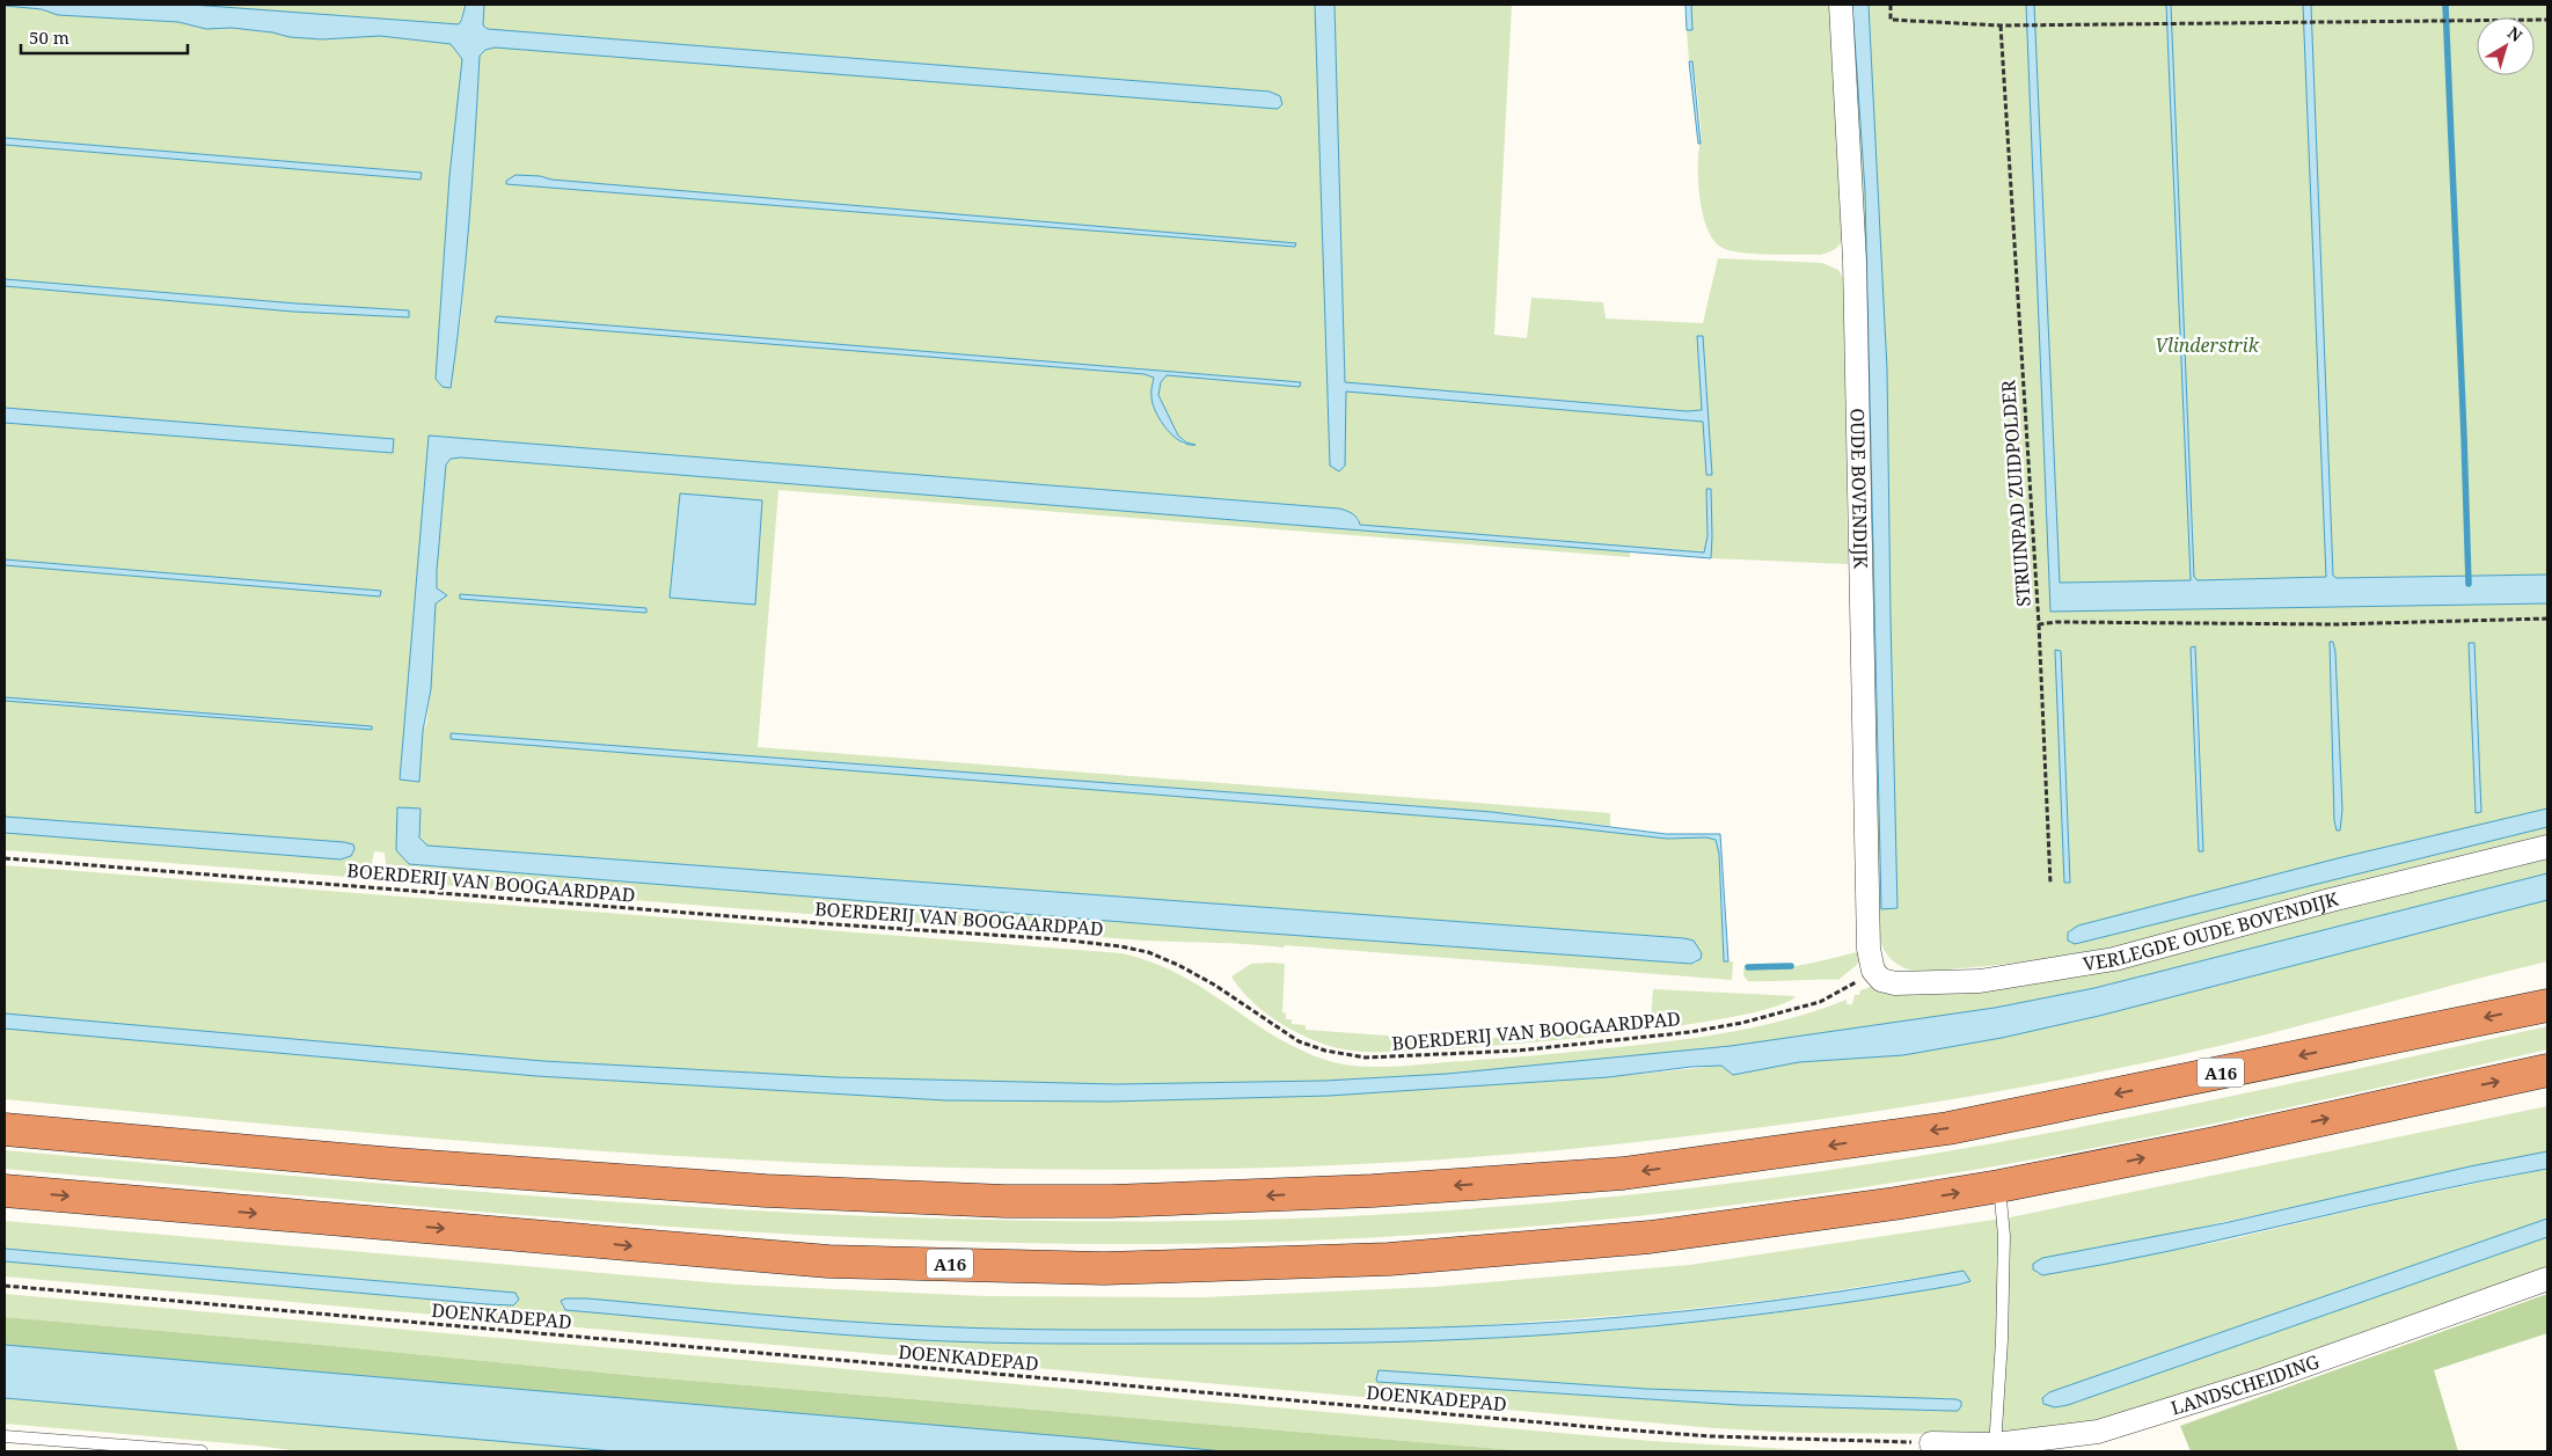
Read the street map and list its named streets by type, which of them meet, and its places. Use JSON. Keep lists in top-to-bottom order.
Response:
{
  "streets": {
    "highway": ["A16"],
    "street": ["OUDE BOVENDIJK", "VERLEGDE OUDE BOVENDIJK", "LANDSCHEIDING"],
    "path": ["STRUINPAD ZUIDPOLDER", "BOERDERIJ VAN BOOGAARDPAD", "DOENKADEPAD"]
  },
  "crossings": [
    ["OUDE BOVENDIJK", "BOERDERIJ VAN BOOGAARDPAD"],
    ["OUDE BOVENDIJK", "VERLEGDE OUDE BOVENDIJK"],
    ["BOERDERIJ VAN BOOGAARDPAD", "VERLEGDE OUDE BOVENDIJK"],
    ["DOENKADEPAD", "LANDSCHEIDING"]
  ],
  "parks": ["Vlinderstrik"],
  "scale_bar": "50 m",
  "north": "top right"
}
